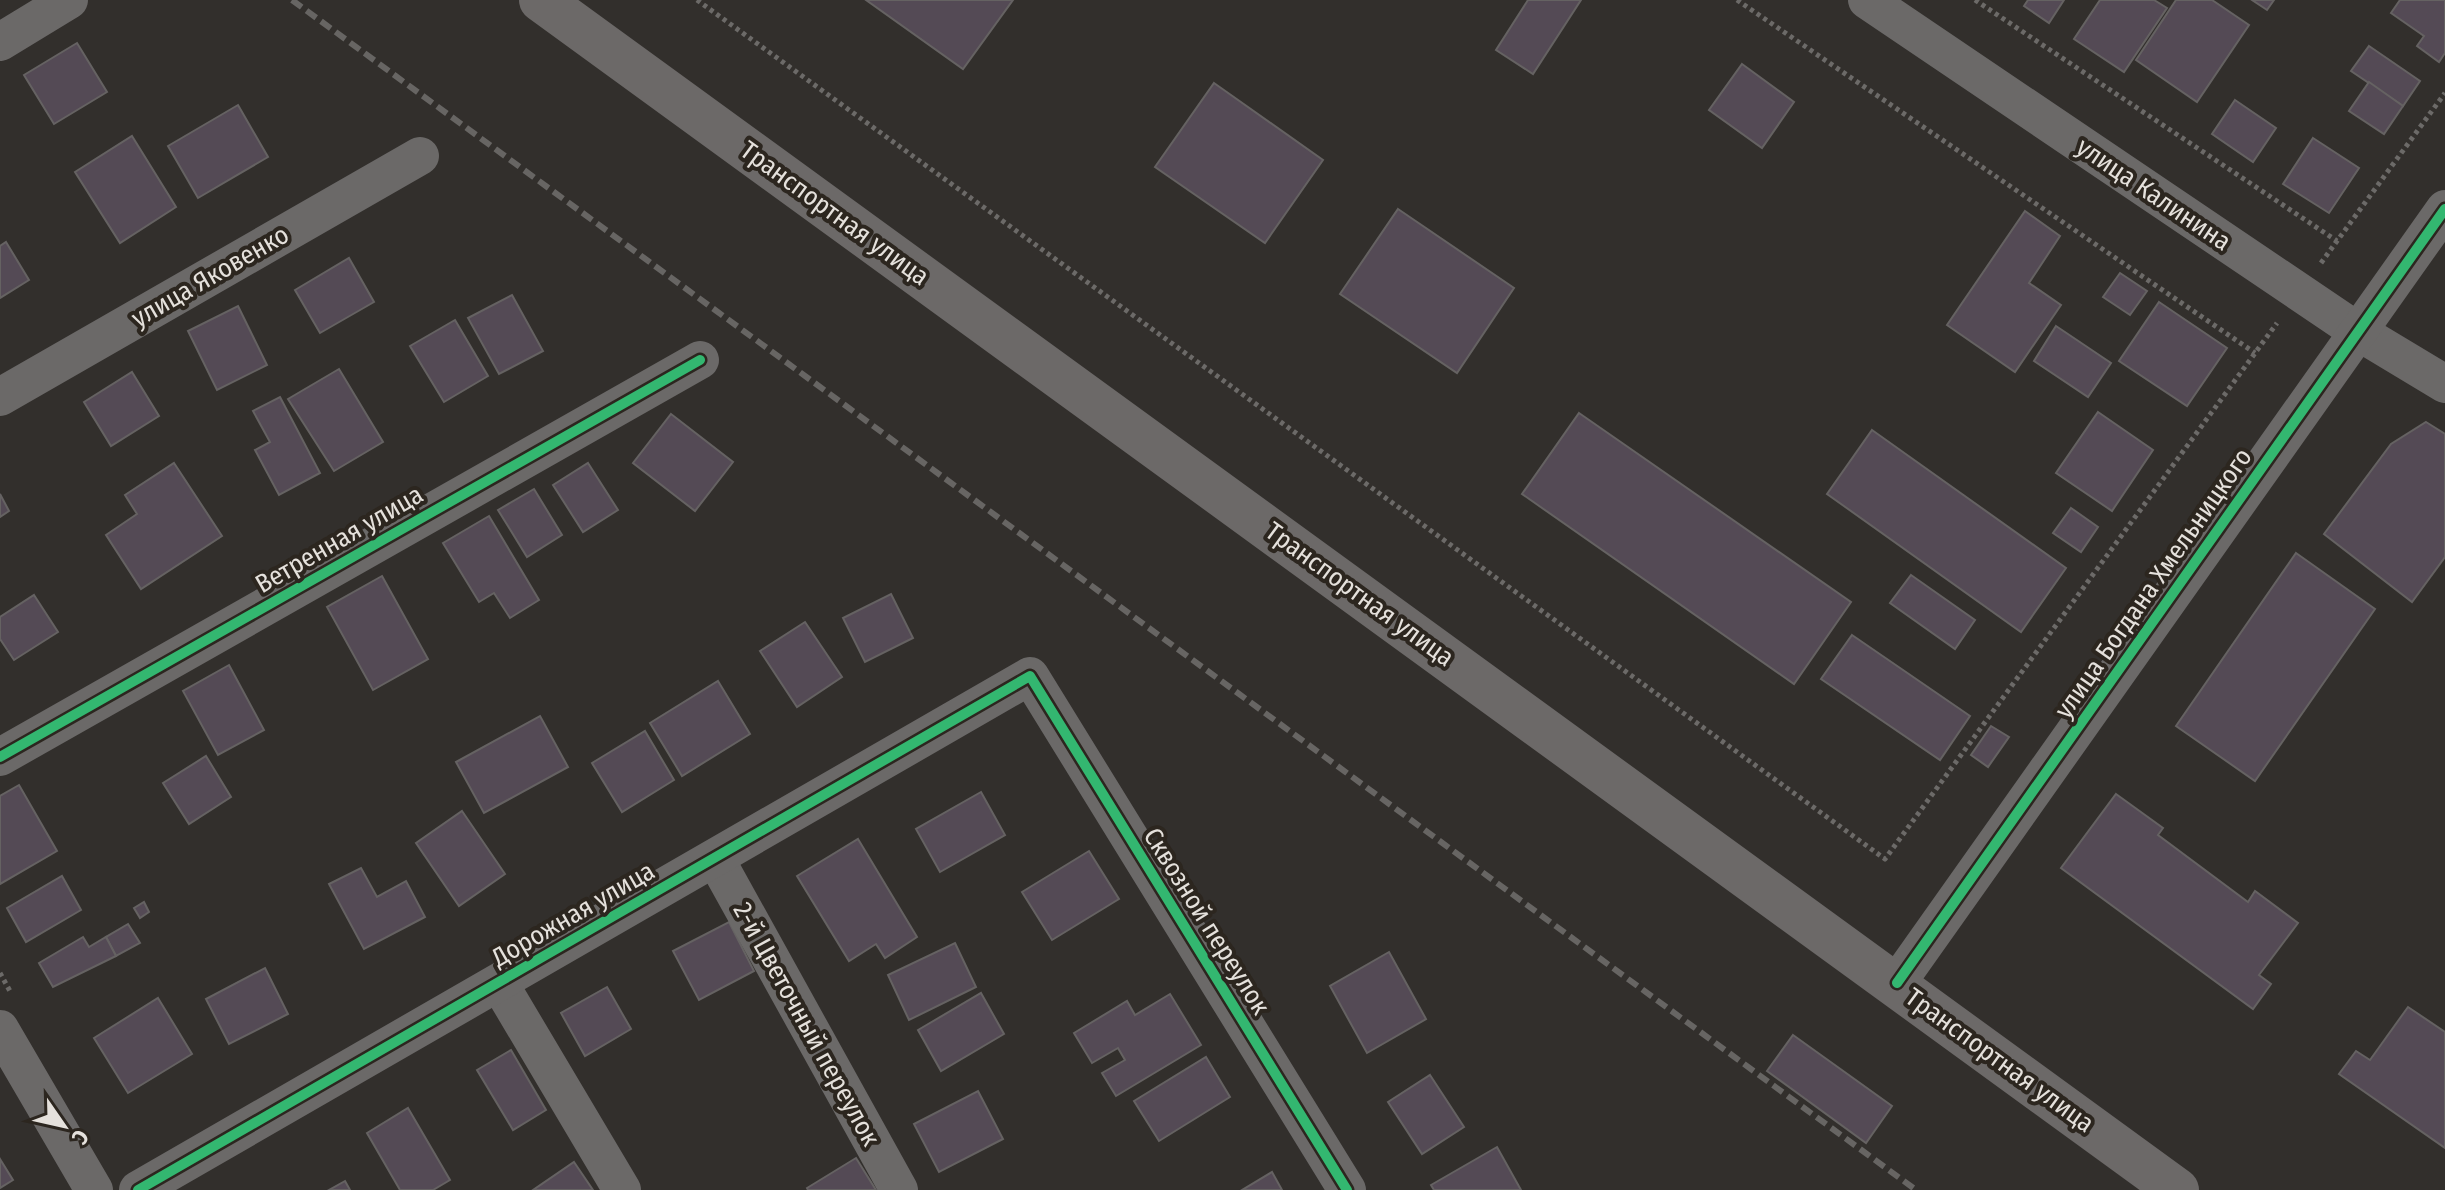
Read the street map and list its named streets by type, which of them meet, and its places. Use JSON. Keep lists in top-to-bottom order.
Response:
{
  "streets": {
    "main road": ["Транспортная улица"],
    "street": [
      "улица Калинина",
      "улица Яковенко",
      "Ветренная улица",
      "улица Богдана Хмельницкого",
      "Дорожная улица",
      "Сквозной переулок",
      "2-й Цветочный переулок"
    ]
  },
  "crossings": [
    ["улица Калинина", "улица Богдана Хмельницкого"],
    ["Транспортная улица", "улица Богдана Хмельницкого"],
    ["Дорожная улица", "Сквозной переулок"],
    ["Дорожная улица", "2-й Цветочный переулок"]
  ],
  "north": "bottom right"
}
